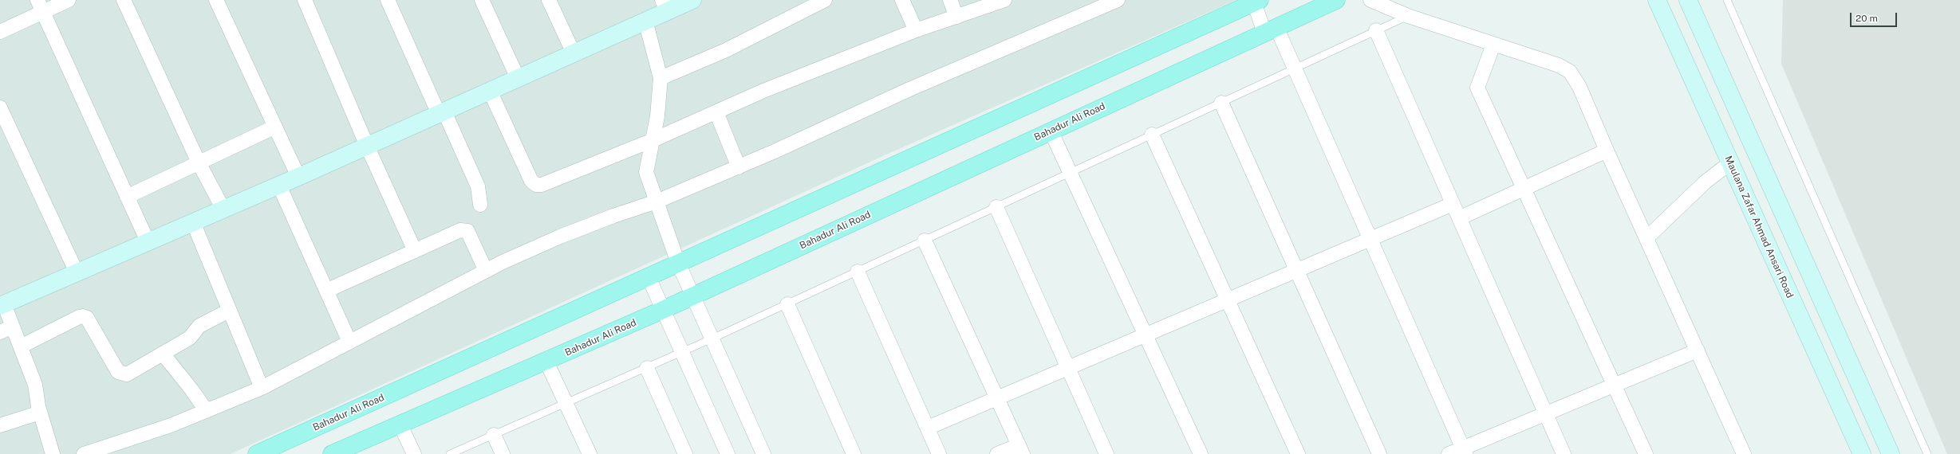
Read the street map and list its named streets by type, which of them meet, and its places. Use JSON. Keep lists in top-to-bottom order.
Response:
{
  "streets": {
    "main road": ["Bahadur Ali Road", "Maulana Zafar Ahmad Ansari Road"]
  },
  "scale_bar": "20 m"
}
